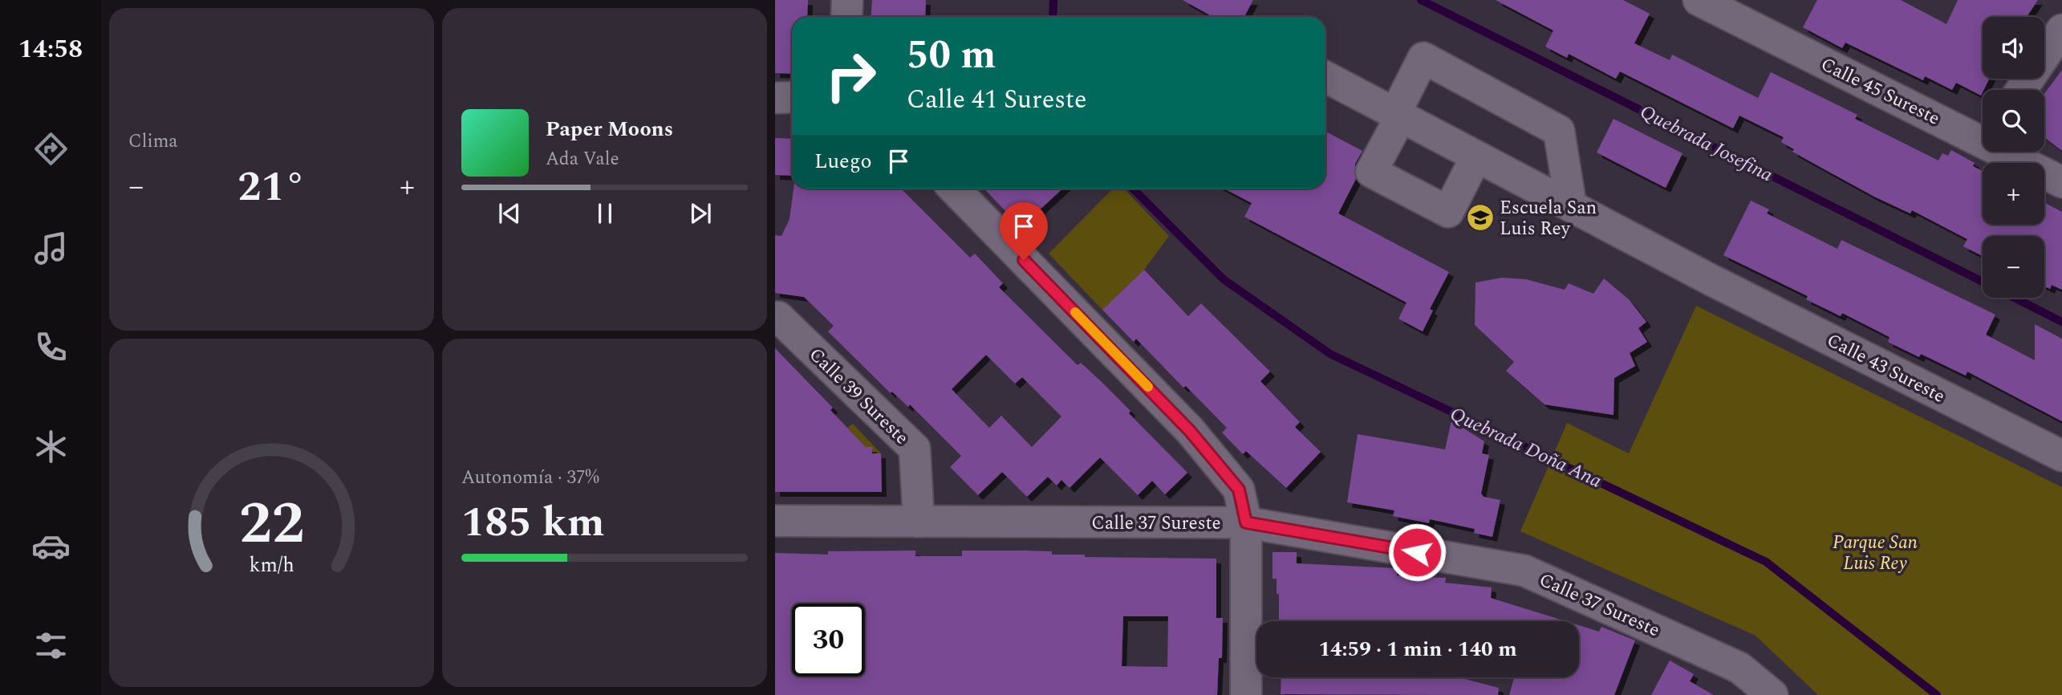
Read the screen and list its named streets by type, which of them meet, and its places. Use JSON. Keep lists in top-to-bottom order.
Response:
{
  "streets": {
    "street": [
      "Calle 45 Sureste",
      "Calle 43 Sureste",
      "Calle 39 Sureste",
      "Calle 37 Sureste"
    ]
  },
  "crossings": [
    ["Calle 39 Sureste", "Calle 37 Sureste"]
  ],
  "water": ["Quebrada Josefina", "Quebrada Doña Ana"],
  "parks": ["Parque San Luis Rey"],
  "places": {
    "school or university": ["Escuela San Luis Rey"]
  },
  "page": {
    "tabs": "14:58",
    "tile": [
      "Clima",
      ["Autonomía · 37%", "185 km"]
    ],
    "map_buttons": ["+", "−"],
    "turn": ["50 m", "Calle 41 Sureste"],
    "song": ["Paper Moons", "Ada Vale"],
    "then": "Luego",
    "heat": ["−", "21°", "+"],
    "limit": "30",
    "trip": "14:59 · 1 min · 140 m",
    "gauge": ["22", "km/h"]
  }
}
